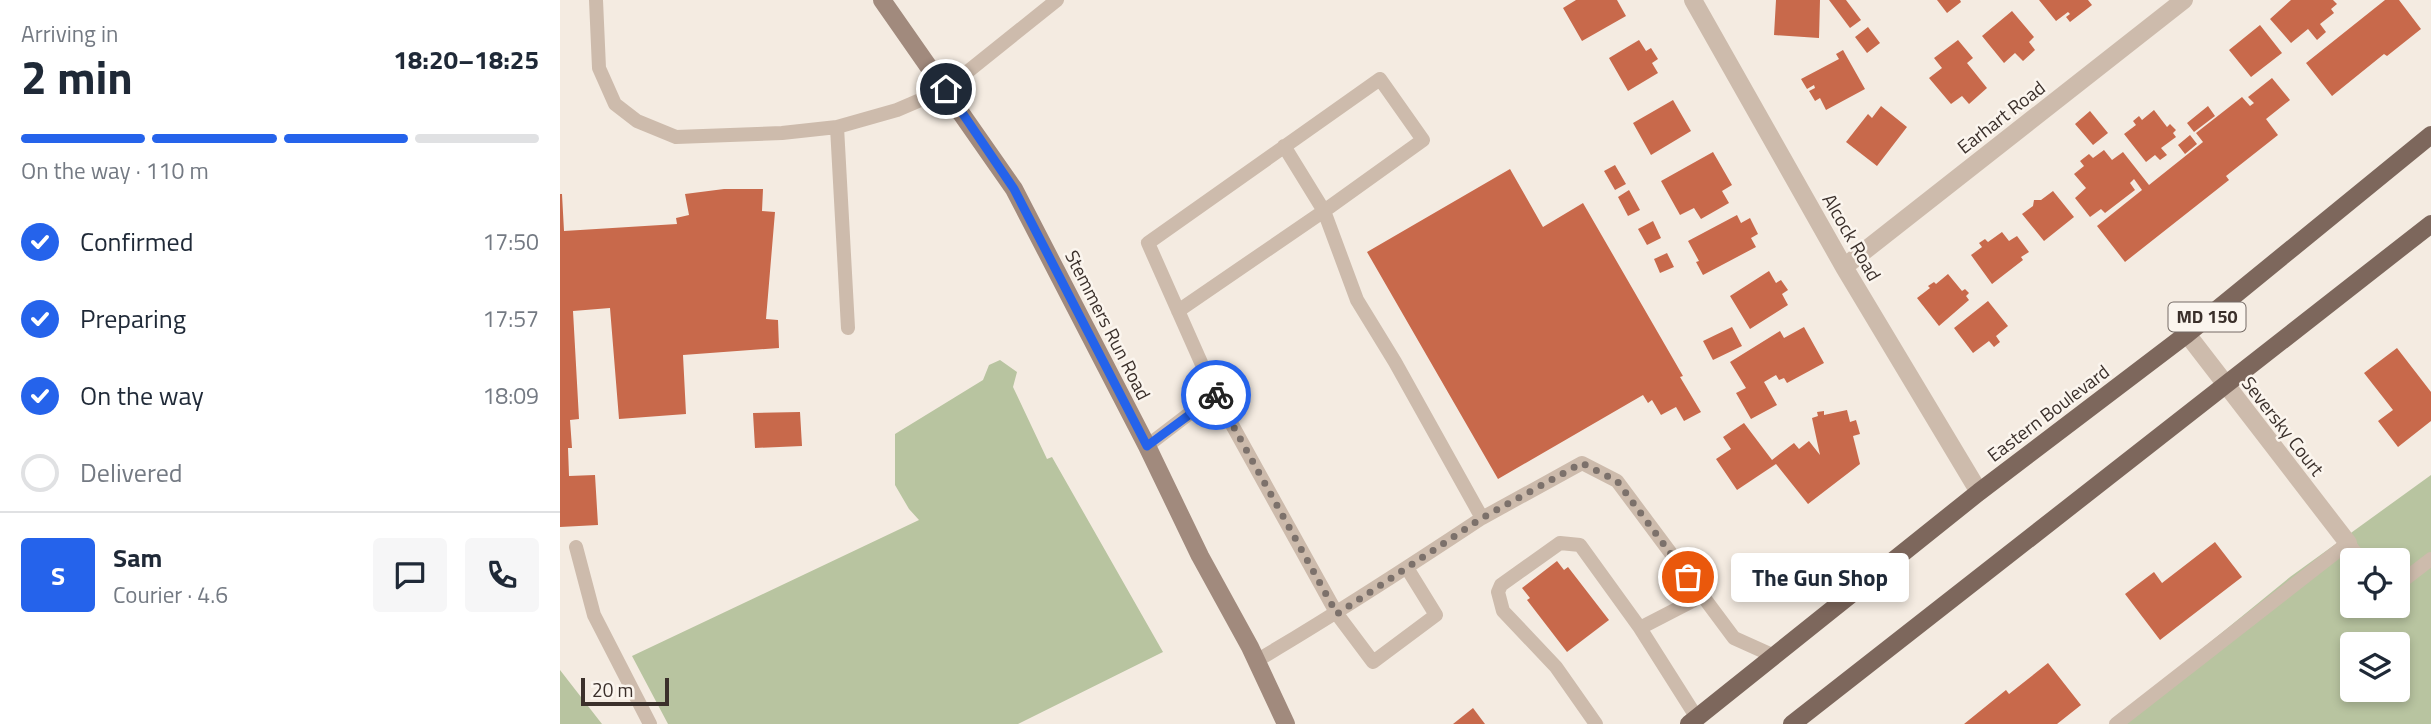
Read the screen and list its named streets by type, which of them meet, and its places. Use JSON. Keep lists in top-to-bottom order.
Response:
{
  "streets": {
    "main road": ["MD 150", "Stemmers Run Road", "Eastern Boulevard"],
    "street": ["Earhart Road", "Alcock Road", "Seversky Court"]
  },
  "crossings": [
    ["Earhart Road", "Alcock Road"],
    ["Alcock Road", "Eastern Boulevard"],
    ["Eastern Boulevard", "Seversky Court"]
  ],
  "places": ["The Gun Shop"],
  "scale_bar": "20 m",
  "page": {
    "heading": ["2 min", "Arriving in", "18:20–18:25"],
    "panel": ["Sam", "Courier · 4.6"],
    "bar": "On the way · 110 m",
    "list": [
      ["Confirmed", "17:50"],
      ["Preparing", "17:57"],
      ["On the way", "18:09"],
      "Delivered"
    ],
    "round": "S",
    "bubble": "The Gun Shop",
    "scale": "20 m"
  }
}
